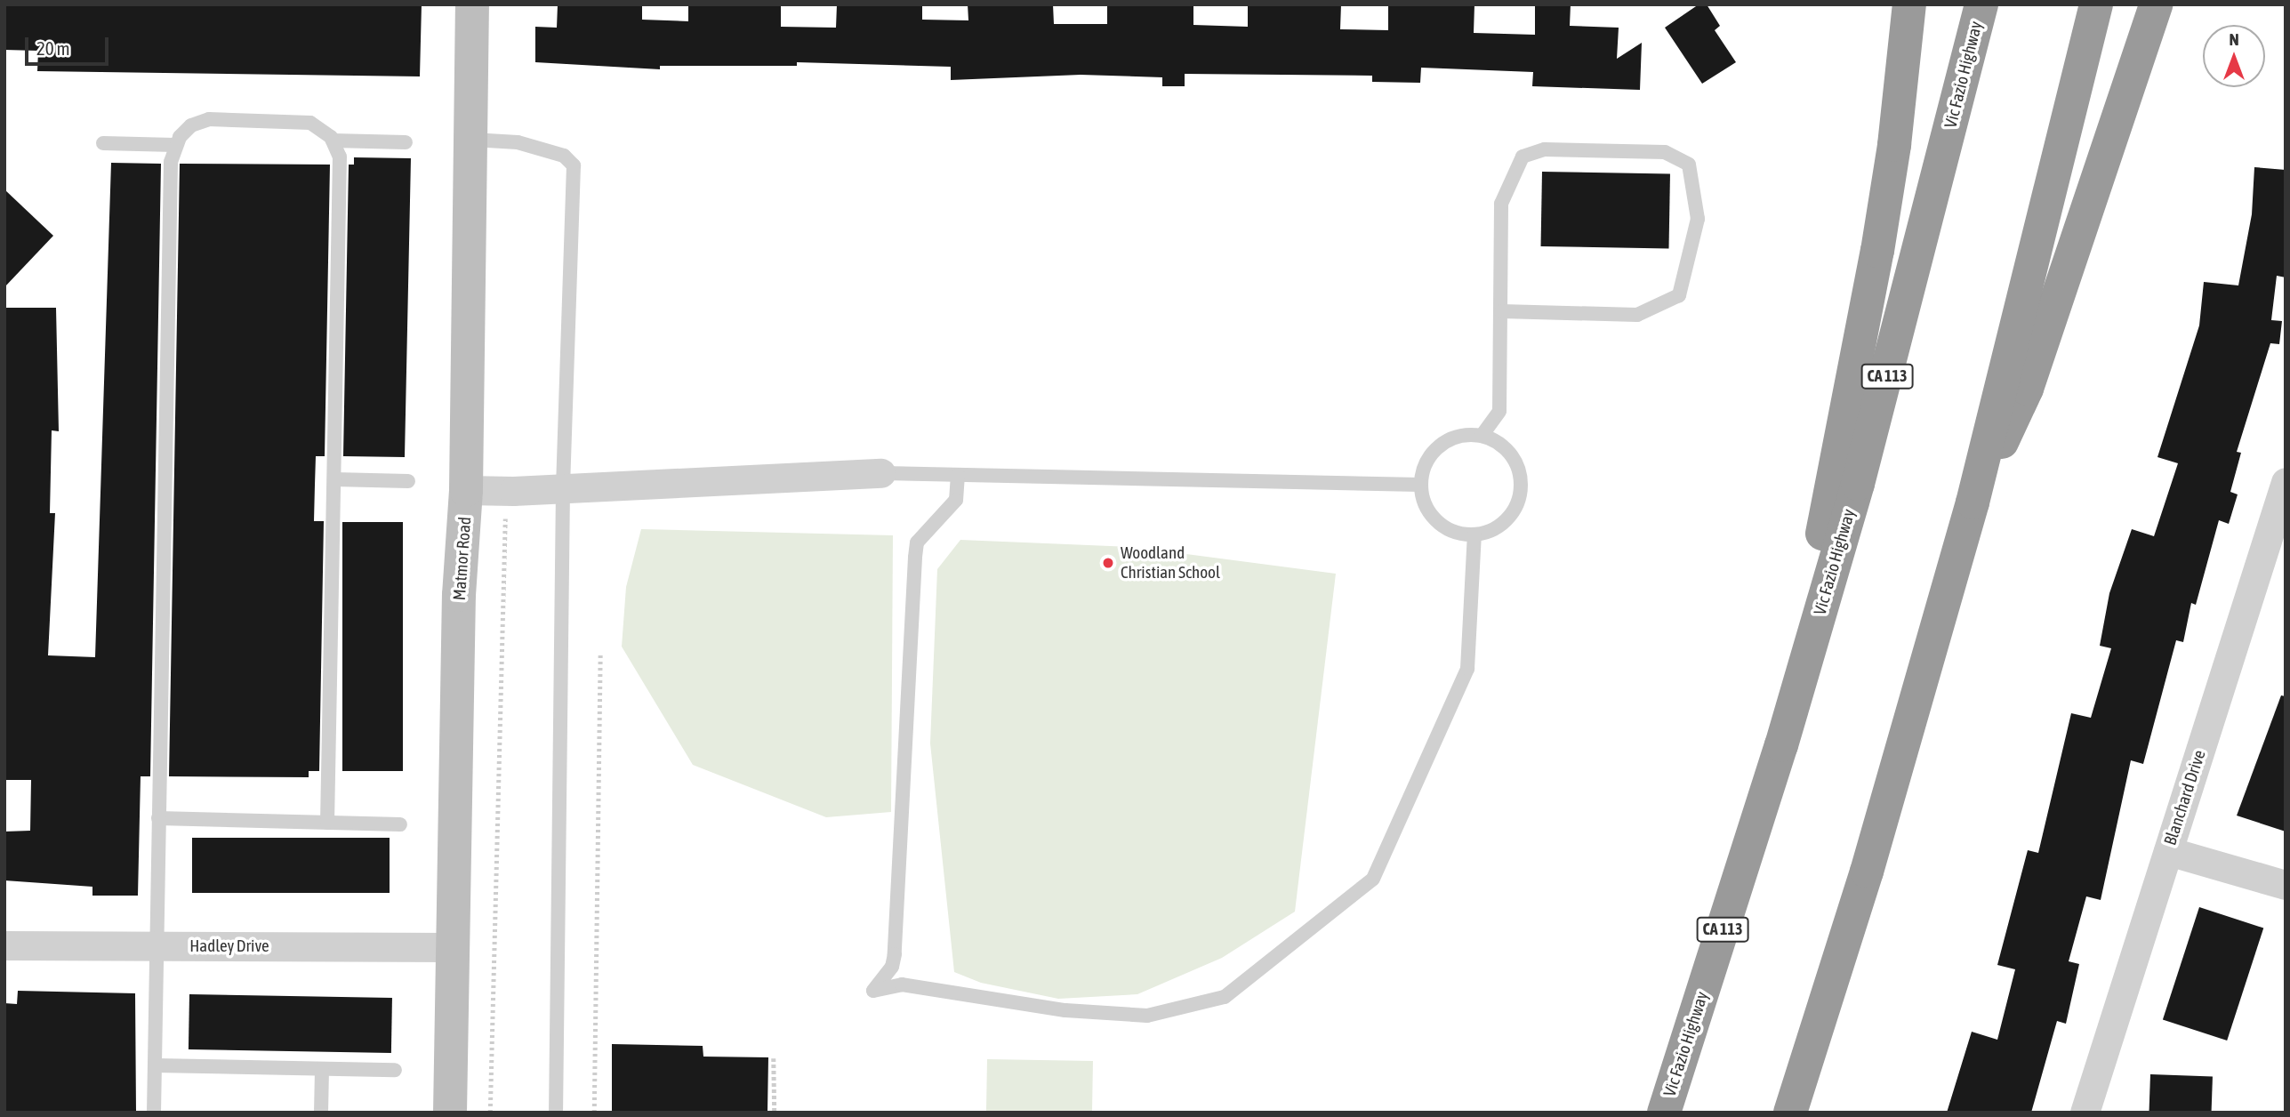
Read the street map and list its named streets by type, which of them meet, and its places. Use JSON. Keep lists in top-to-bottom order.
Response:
{
  "streets": {
    "highway": ["Vic Fazio Highway", "CA 113"],
    "street": ["Matmor Road", "Blanchard Drive", "Hadley Drive"]
  },
  "crossings": [
    ["Matmor Road", "Hadley Drive"]
  ],
  "places": ["Woodland Christian School"],
  "scale_bar": "20 m",
  "north": "top"
}
